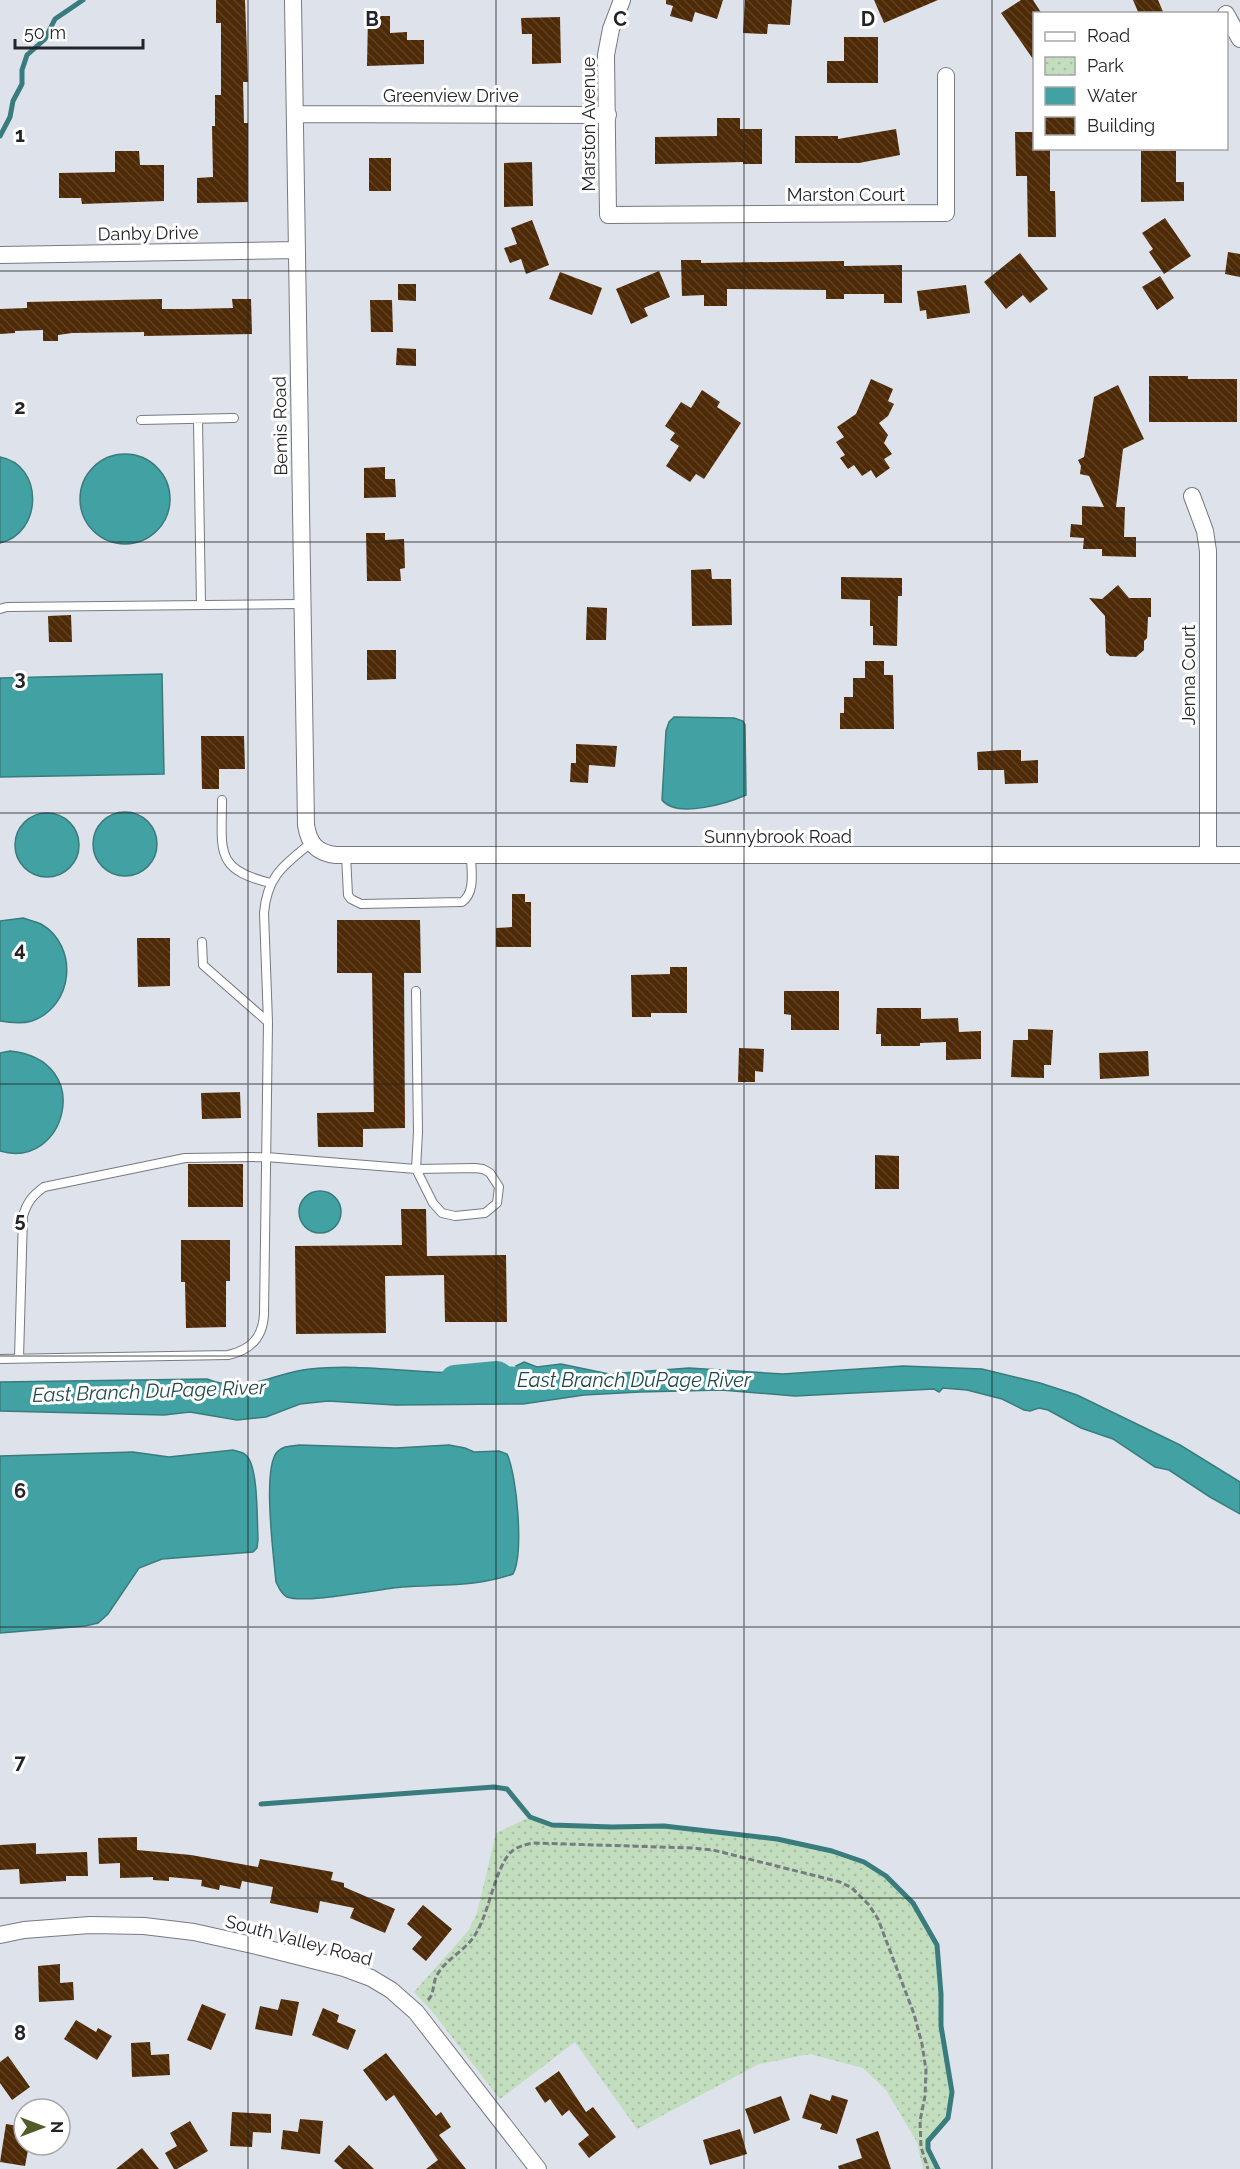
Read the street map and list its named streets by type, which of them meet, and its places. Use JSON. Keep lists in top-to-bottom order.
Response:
{
  "streets": {
    "street": [
      "Greenview Drive",
      "Marston Avenue",
      "Marston Court",
      "Danby Drive",
      "Bemis Road",
      "Jenna Court",
      "Sunnybrook Road",
      "South Valley Road"
    ]
  },
  "crossings": [
    ["Greenview Drive", "Marston Avenue"],
    ["Greenview Drive", "Bemis Road"],
    ["Marston Avenue", "Marston Court"],
    ["Danby Drive", "Bemis Road"],
    ["Bemis Road", "Sunnybrook Road"],
    ["Jenna Court", "Sunnybrook Road"]
  ],
  "water": ["East Branch DuPage River"],
  "legend": [
    "Road",
    "Park",
    "Water",
    "Building"
  ],
  "scale_bar": "50 m",
  "north": "right",
  "grid": {
    "columns": ["B", "C", "D"],
    "rows": [
      "1",
      "2",
      "3",
      "4",
      "5",
      "6",
      "7",
      "8"
    ]
  }
}
